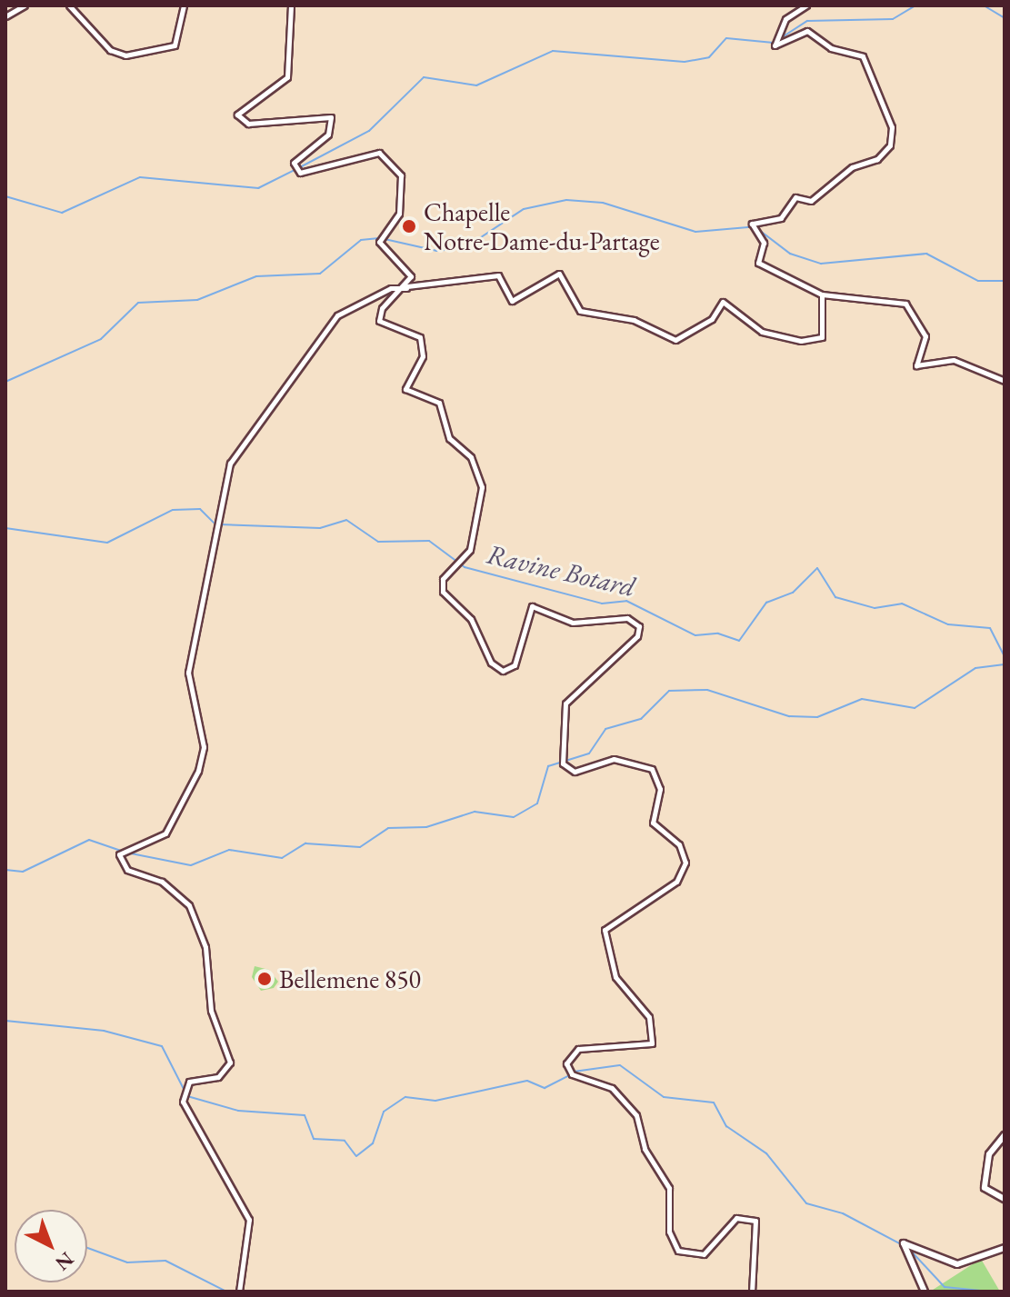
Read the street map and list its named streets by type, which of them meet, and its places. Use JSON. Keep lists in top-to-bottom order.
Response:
{
  "water": ["Ravine Botard"],
  "places": ["Chapelle Notre-Dame-du-Partage", "Bellemene 850"],
  "north": "bottom right"
}
